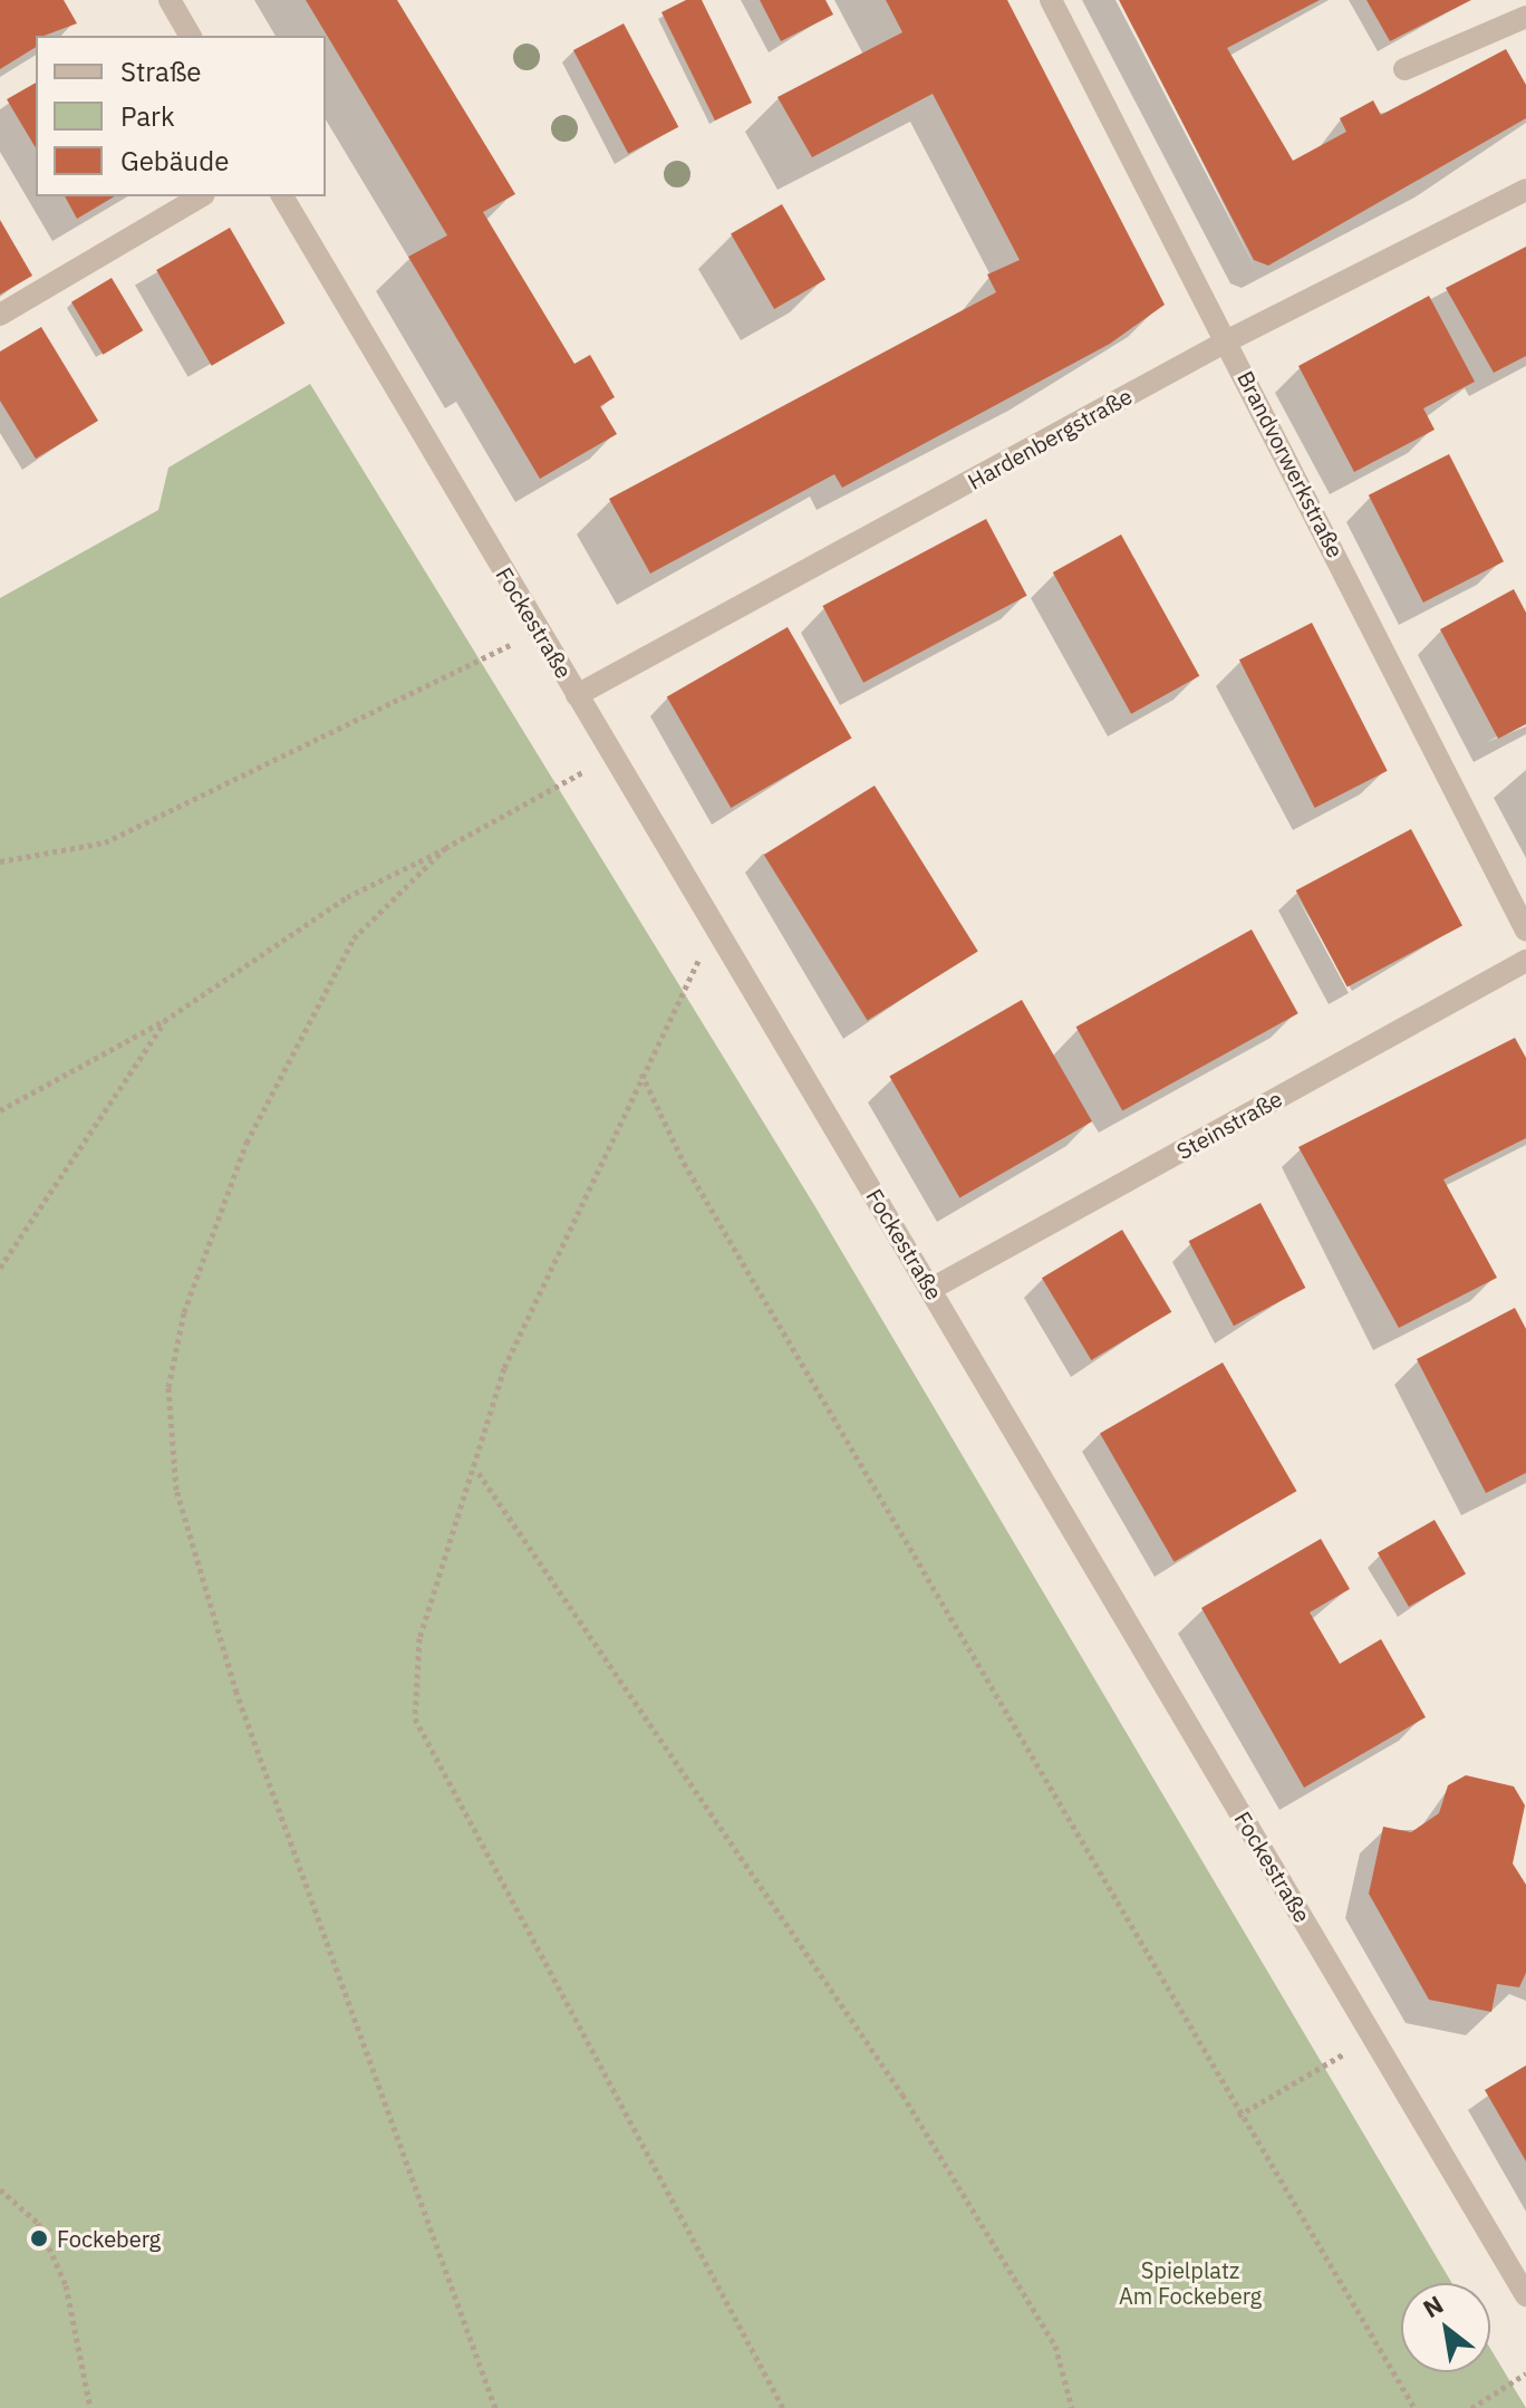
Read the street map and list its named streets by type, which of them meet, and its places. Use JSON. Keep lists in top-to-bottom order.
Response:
{
  "streets": {
    "street": [
      "Hardenbergstraße",
      "Brandvorwerkstraße",
      "Fockestraße",
      "Steinstraße"
    ]
  },
  "crossings": [
    ["Hardenbergstraße", "Brandvorwerkstraße"],
    ["Hardenbergstraße", "Fockestraße"],
    ["Fockestraße", "Steinstraße"]
  ],
  "parks": ["Spielplatz Am Fockeberg"],
  "places": ["Fockeberg"],
  "legend": ["Straße", "Park", "Gebäude"],
  "north": "top left"
}
